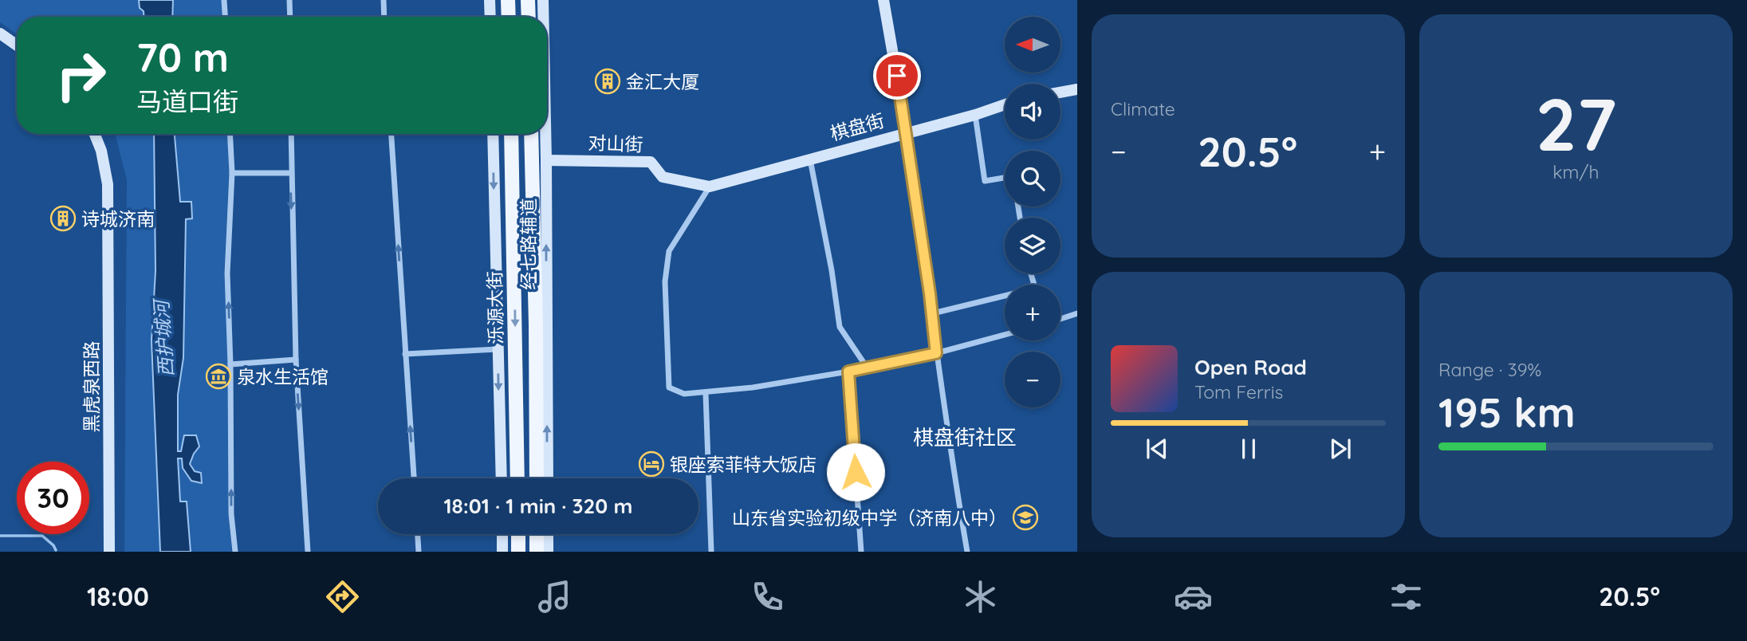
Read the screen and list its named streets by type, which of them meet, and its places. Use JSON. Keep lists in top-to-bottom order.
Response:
{
  "streets": {
    "main road": ["泺源大街"],
    "street": [
      "棋盘街",
      "对山街",
      "经七路辅道",
      "黑虎泉西路"
    ]
  },
  "crossings": [
    ["棋盘街", "对山街"],
    ["对山街", "经七路辅道"]
  ],
  "districts": ["棋盘街社区"],
  "water": ["西护城河"],
  "places": {
    "building": ["金汇大厦", "诗城济南"],
    "museum": ["泉水生活馆"],
    "hotel": ["银座索菲特大饭店"],
    "school or university": ["山东省实验初级中学（济南八中）"]
  },
  "north": "left",
  "page": {
    "tile": [
      "Climate",
      ["27", "km/h"],
      ["Range · 39%", "195 km"]
    ],
    "map_buttons": ["+", "−"],
    "turn": ["70 m", "马道口街"],
    "heat": ["−", "20.5°", "+"],
    "song": ["Open Road", "Tom Ferris"],
    "limit": "30",
    "trip": "18:01 · 1 min · 320 m",
    "tabs": ["18:00", "20.5°"]
  }
}
